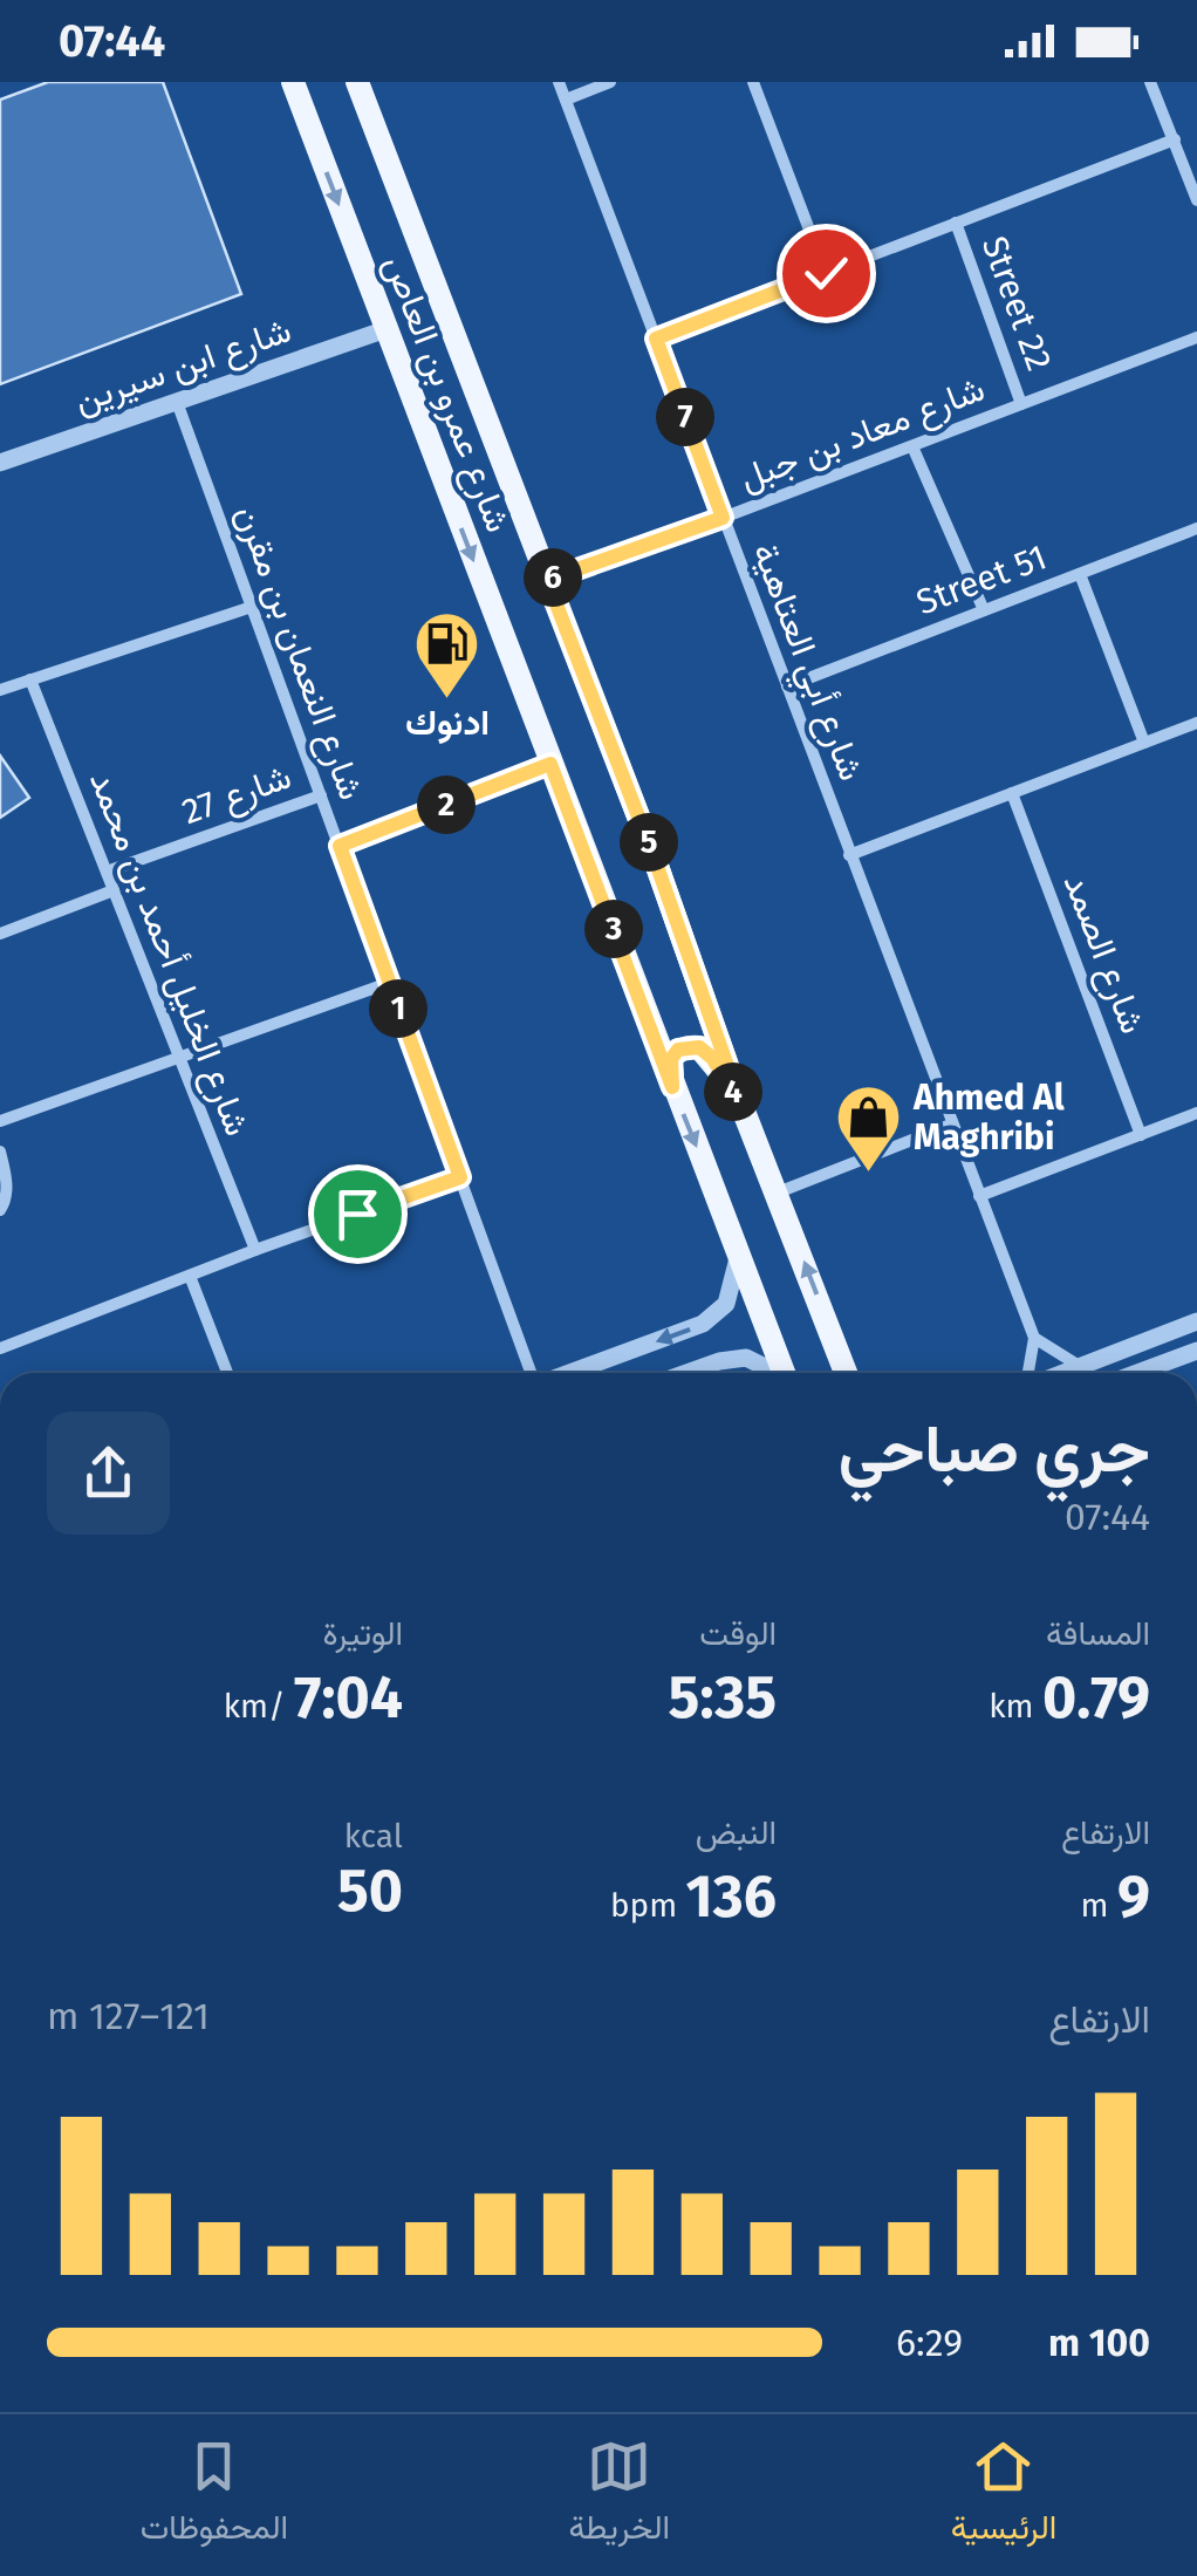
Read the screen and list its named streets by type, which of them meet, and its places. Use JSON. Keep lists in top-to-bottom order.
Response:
{
  "streets": {
    "main road": ["شارع عمرو بن العاص"],
    "street": [
      "Street 22",
      "شارع ابن سيرين",
      "شارع معاد بن جبل",
      "Street 51",
      "شارع النعمان بن مقرن",
      "شارع أبي العتاهية",
      "شارع 27",
      "شارع الخليل أحمد بن محمد",
      "شارع الصمد"
    ]
  },
  "crossings": [
    ["Street 22", "شارع معاد بن جبل"],
    ["شارع ابن سيرين", "شارع عمرو بن العاص"],
    ["شارع ابن سيرين", "شارع النعمان بن مقرن"],
    ["شارع عمرو بن العاص", "شارع معاد بن جبل"],
    ["شارع معاد بن جبل", "شارع أبي العتاهية"],
    ["Street 51", "شارع أبي العتاهية"],
    ["شارع النعمان بن مقرن", "شارع 27"],
    ["شارع 27", "شارع الخليل أحمد بن محمد"]
  ],
  "places": {
    "fuel station": ["ادنوك"],
    "shop": ["Ahmed Al Maghribi"]
  },
  "page": {
    "status": "07:44",
    "pins": [
      "7",
      "6",
      "2",
      "5",
      "3",
      "1",
      "4"
    ],
    "heading": ["جري صباحي", "07:44"],
    "stats": [
      ["المسافة", "0.79 km"],
      ["الوقت", "5:35"],
      ["الوتيرة", "7:04 /km"],
      ["الارتفاع", "9 m"],
      ["النبض", "136 bpm"],
      ["kcal", "50"]
    ],
    "chart": ["الارتفاع", "121–127 m"],
    "list": [
      {
        "name": "100 m",
        "note": "6:29"
      }
    ],
    "tabs": ["الرئيسية", "الخريطة", "المحفوظات"]
  }
}
